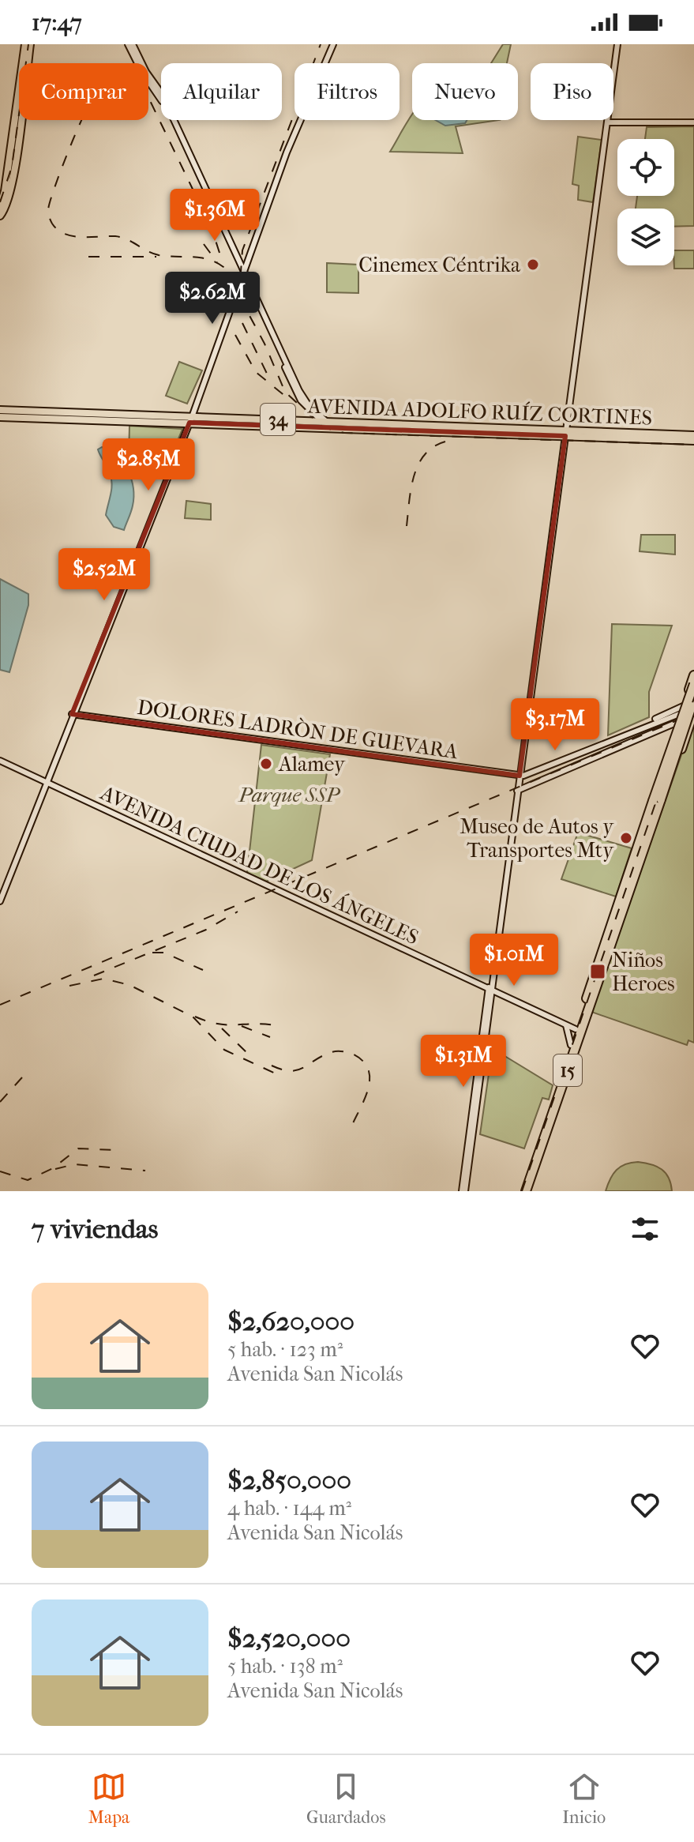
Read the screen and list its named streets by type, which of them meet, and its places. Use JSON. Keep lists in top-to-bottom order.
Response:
{
  "streets": {
    "highway": ["15"],
    "main road": ["AVENIDA ADOLFO RUÍZ CORTINES", "34"],
    "street": ["DOLORES LADRÒN DE GUEVARA", "AVENIDA CIUDAD DE LOS ÁNGELES"]
  },
  "crossings": [
    ["AVENIDA CIUDAD DE LOS ÁNGELES", "15"]
  ],
  "parks": ["Parque SSP"],
  "places": {
    "other": ["Cinemex Céntrika", "Alamey", "Museo de Autos y Transportes Mty"],
    "transit": ["Niños Heroes"]
  },
  "page": {
    "status": "17:47",
    "chip": [
      "Comprar",
      "Alquilar",
      "Filtros",
      "Nuevo",
      "Piso"
    ],
    "price": [
      "$1.36M",
      "$2.62M",
      "$2.85M",
      "$2.52M",
      "$3.17M",
      "$1.01M",
      "$1.31M"
    ],
    "heading": "7 viviendas",
    "list": [
      {
        "name": "$2,620,000",
        "note": "5 hab. · 123 m² · Avenida San Nicolás"
      },
      {
        "name": "$2,850,000",
        "note": "4 hab. · 144 m² · Avenida San Nicolás"
      },
      {
        "name": "$2,520,000",
        "note": "5 hab. · 138 m² · Avenida San Nicolás"
      }
    ],
    "tabs": ["Mapa", "Guardados", "Inicio"]
  }
}
